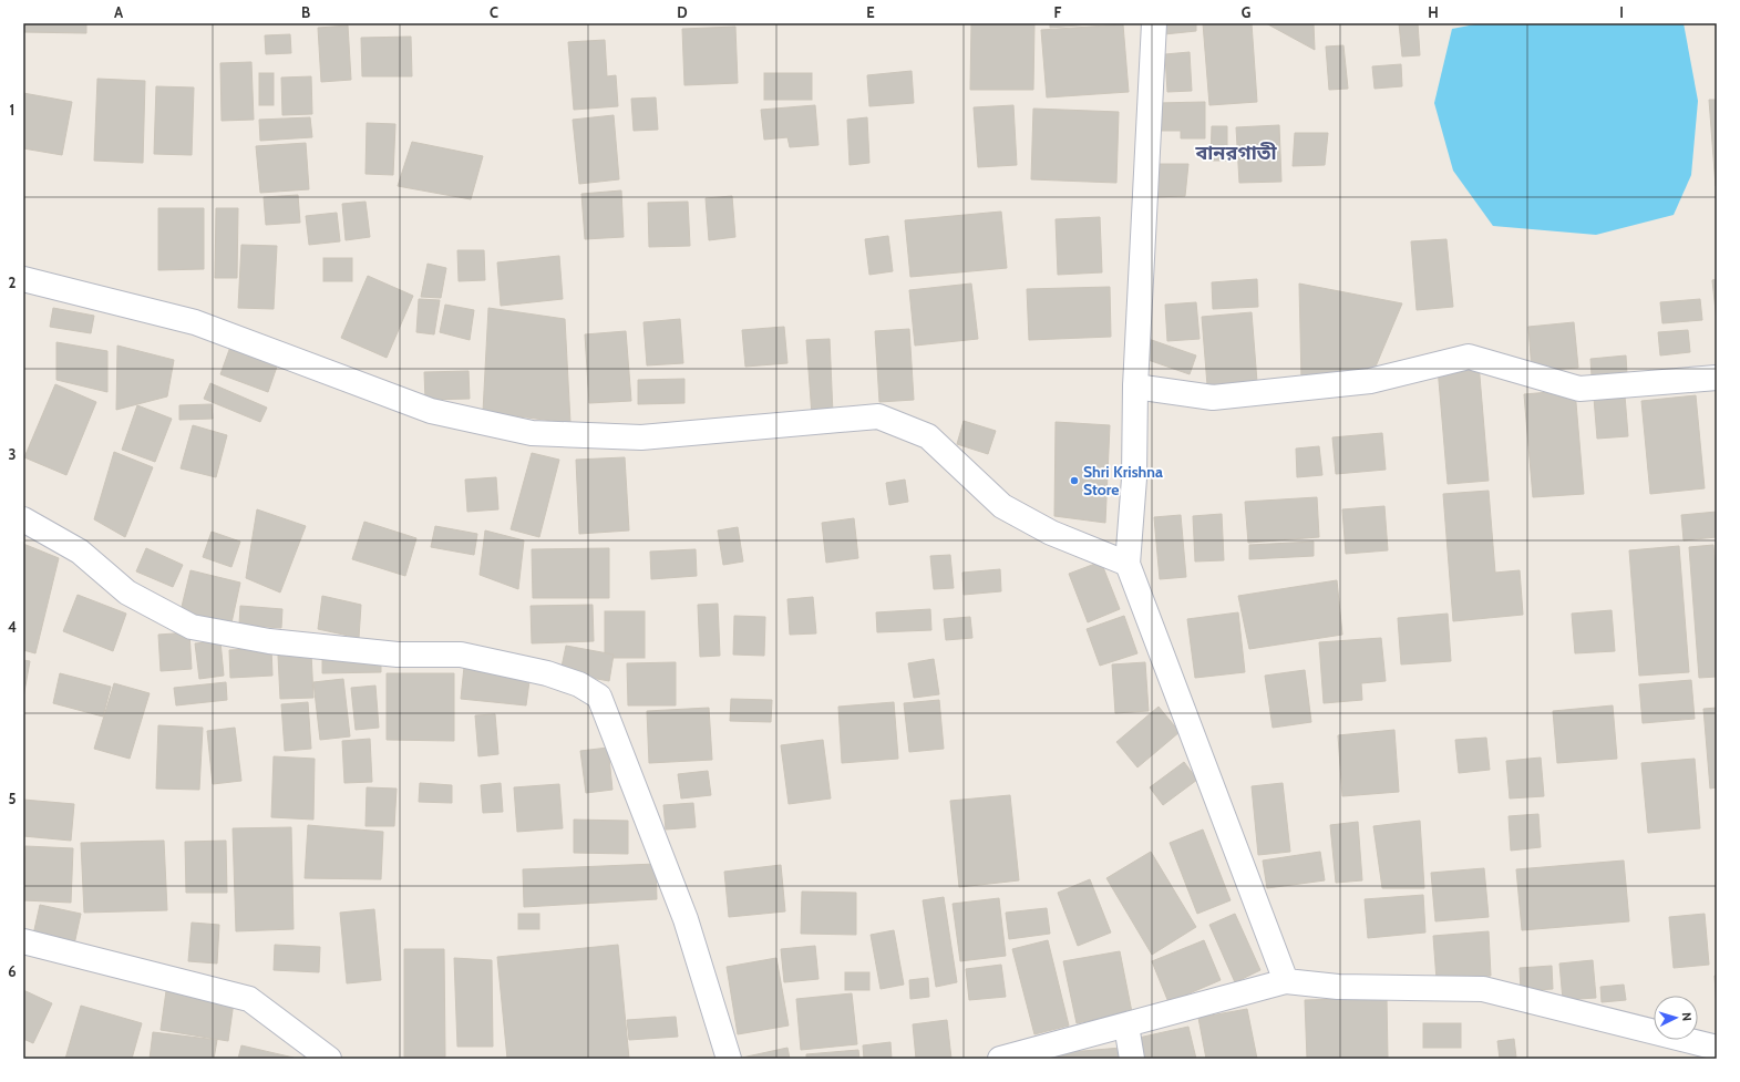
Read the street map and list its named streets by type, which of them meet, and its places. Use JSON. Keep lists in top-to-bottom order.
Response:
{
  "districts": ["বানরগাতী"],
  "places": ["Shri Krishna Store"],
  "north": "right",
  "grid": {
    "columns": [
      "A",
      "B",
      "C",
      "D",
      "E",
      "F",
      "G",
      "H",
      "I"
    ],
    "rows": [
      "1",
      "2",
      "3",
      "4",
      "5",
      "6"
    ]
  }
}
